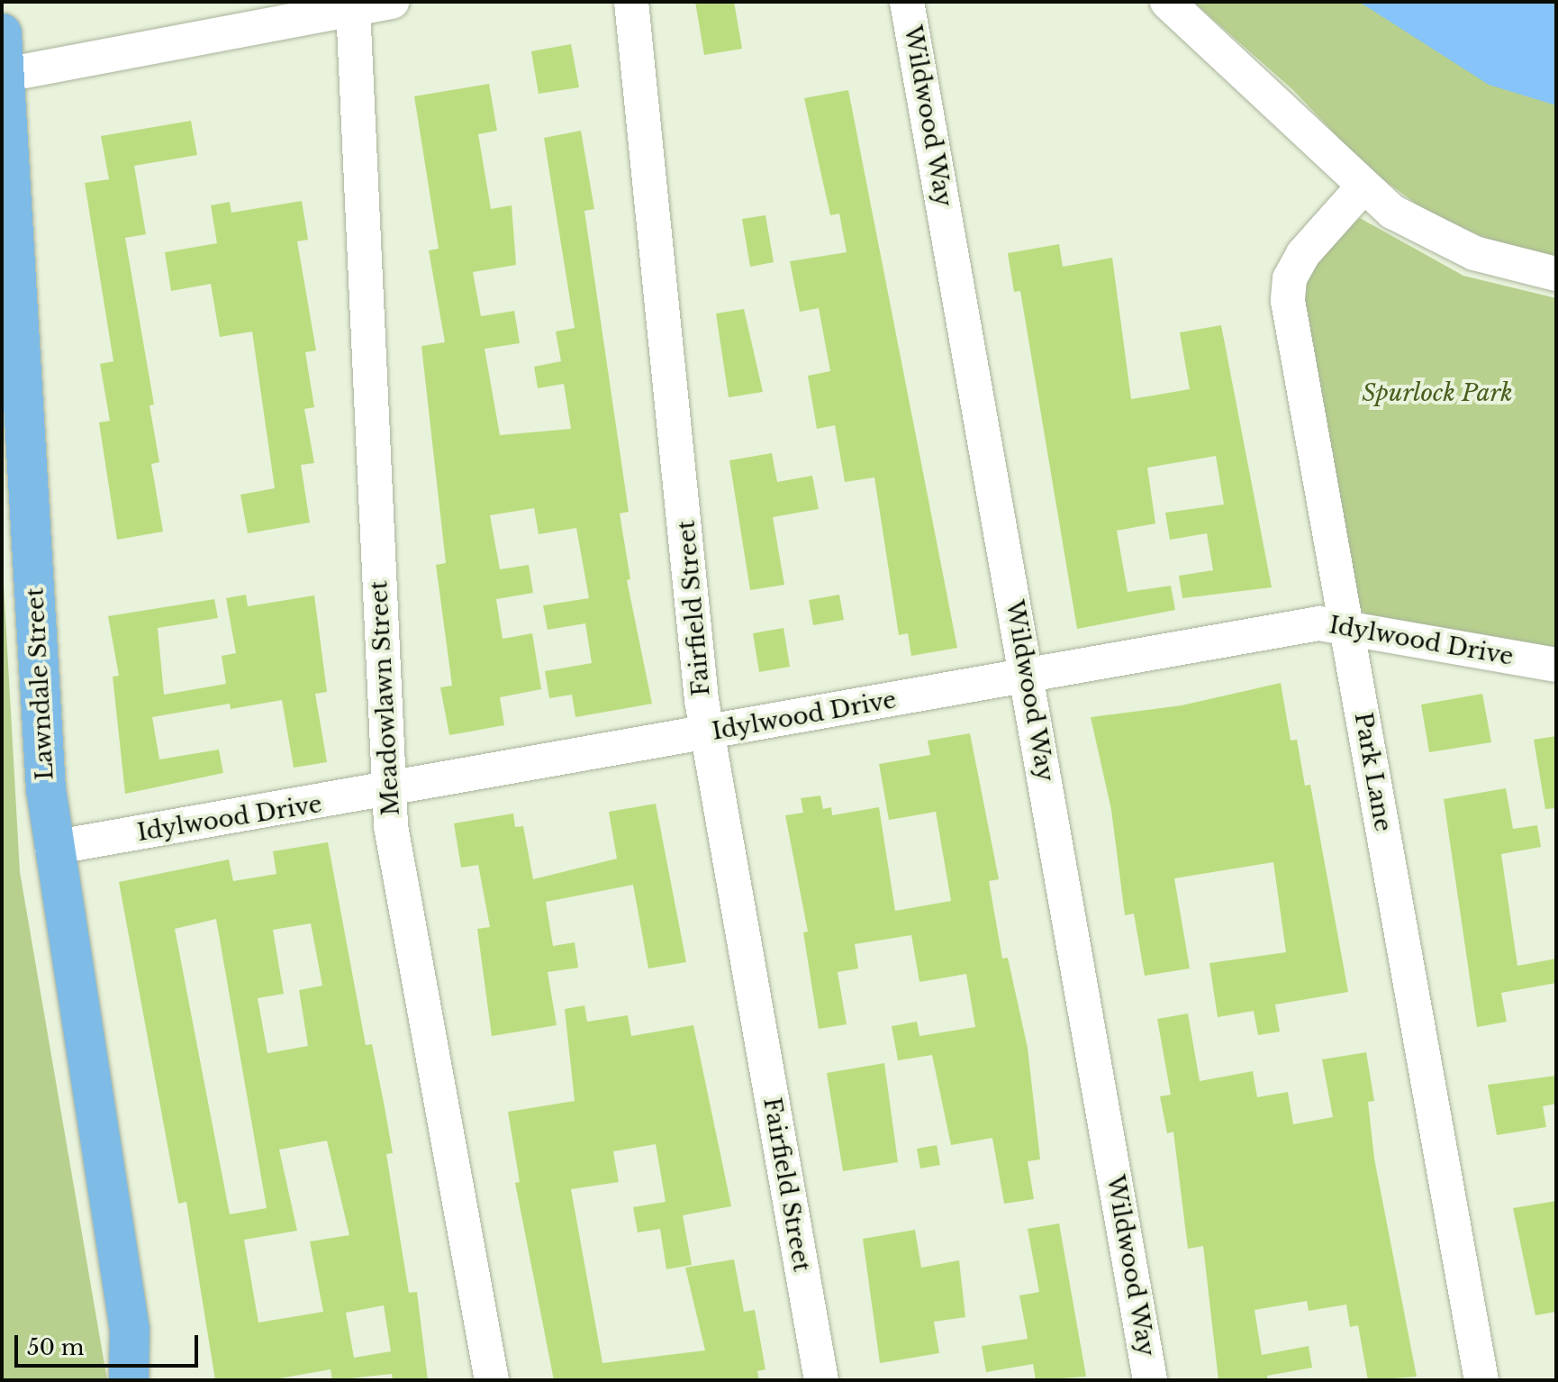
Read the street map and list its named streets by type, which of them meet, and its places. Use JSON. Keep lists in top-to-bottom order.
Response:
{
  "streets": {
    "main road": ["Lawndale Street"],
    "street": [
      "Wildwood Way",
      "Fairfield Street",
      "Idylwood Drive",
      "Meadowlawn Street",
      "Park Lane"
    ]
  },
  "crossings": [
    ["Wildwood Way", "Idylwood Drive"],
    ["Fairfield Street", "Idylwood Drive"],
    ["Idylwood Drive", "Lawndale Street"],
    ["Idylwood Drive", "Meadowlawn Street"],
    ["Idylwood Drive", "Park Lane"]
  ],
  "parks": ["Spurlock Park"],
  "scale_bar": "50 m"
}
